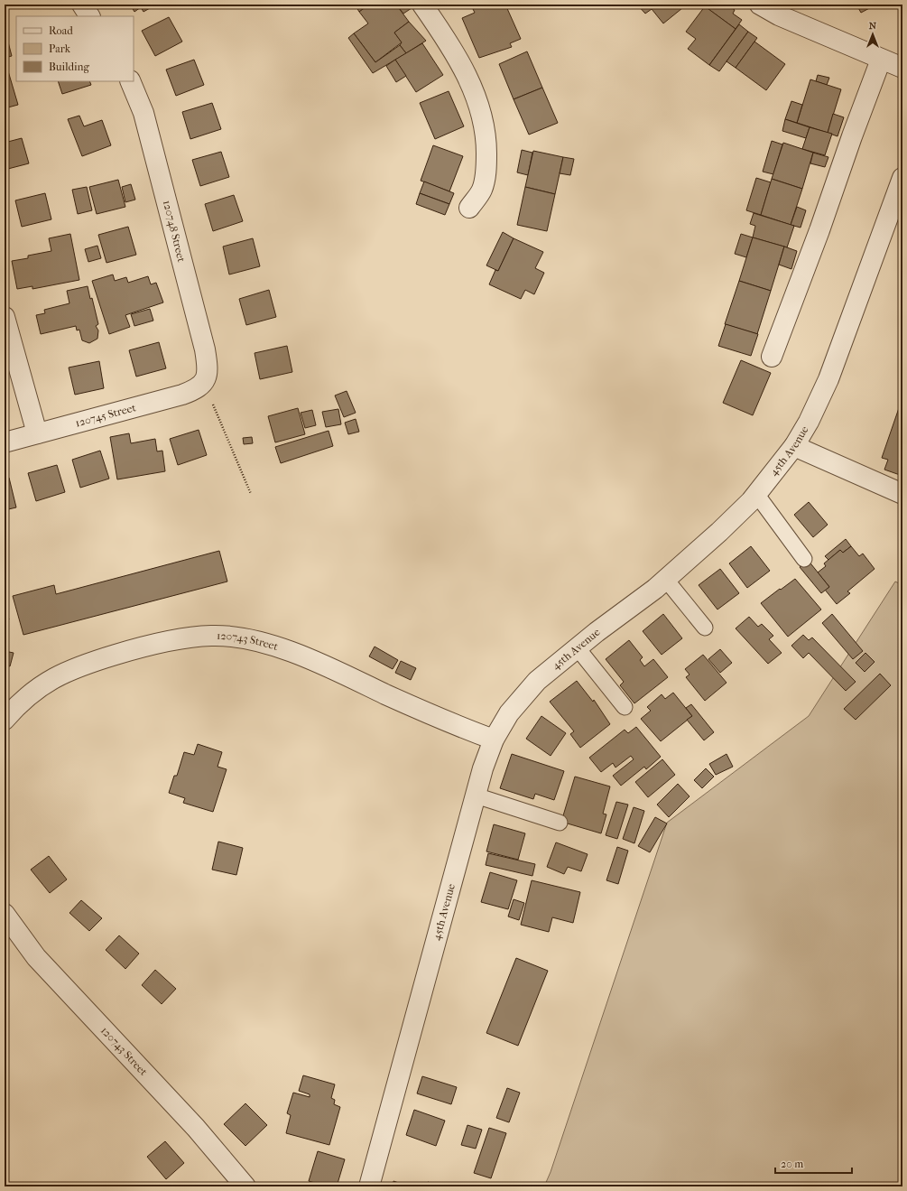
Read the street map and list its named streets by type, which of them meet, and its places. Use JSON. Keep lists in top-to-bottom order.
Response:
{
  "streets": {
    "street": [
      "120748 Street",
      "120745 Street",
      "45th Avenue",
      "120743 Street"
    ]
  },
  "crossings": [
    ["120748 Street", "120745 Street"],
    ["45th Avenue", "120743 Street"]
  ],
  "legend": ["Road", "Park", "Building"],
  "scale_bar": "20 m",
  "north": "top"
}
